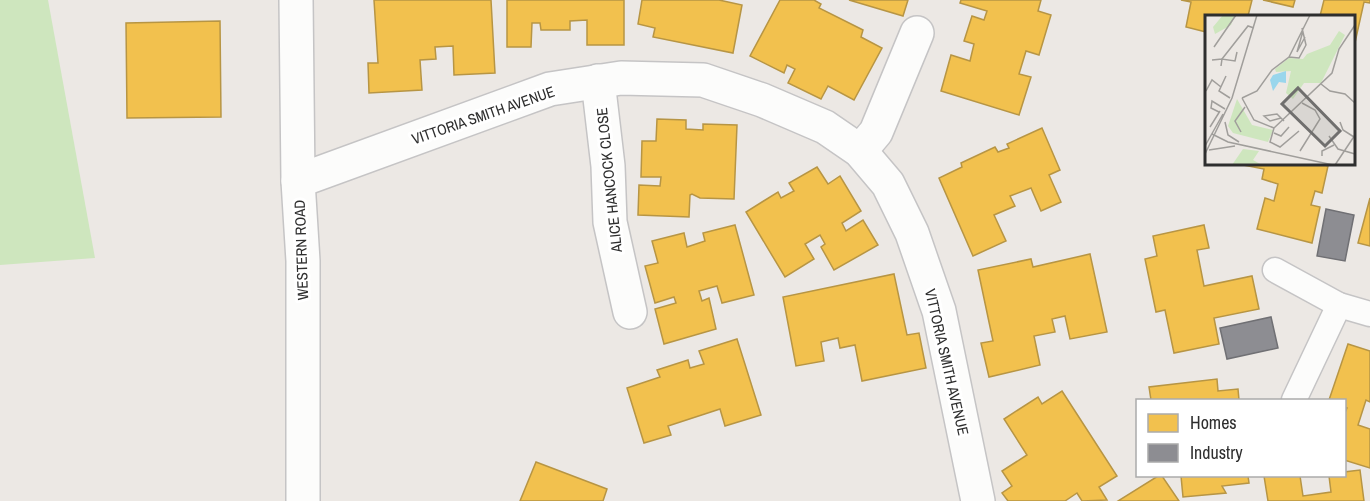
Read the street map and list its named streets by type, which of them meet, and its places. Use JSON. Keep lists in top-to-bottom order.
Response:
{
  "streets": {
    "street": ["VITTORIA SMITH AVENUE", "ALICE HANCOCK CLOSE", "WESTERN ROAD"]
  },
  "crossings": [
    ["VITTORIA SMITH AVENUE", "ALICE HANCOCK CLOSE"],
    ["VITTORIA SMITH AVENUE", "WESTERN ROAD"]
  ],
  "legend": ["Homes", "Industry"]
}
